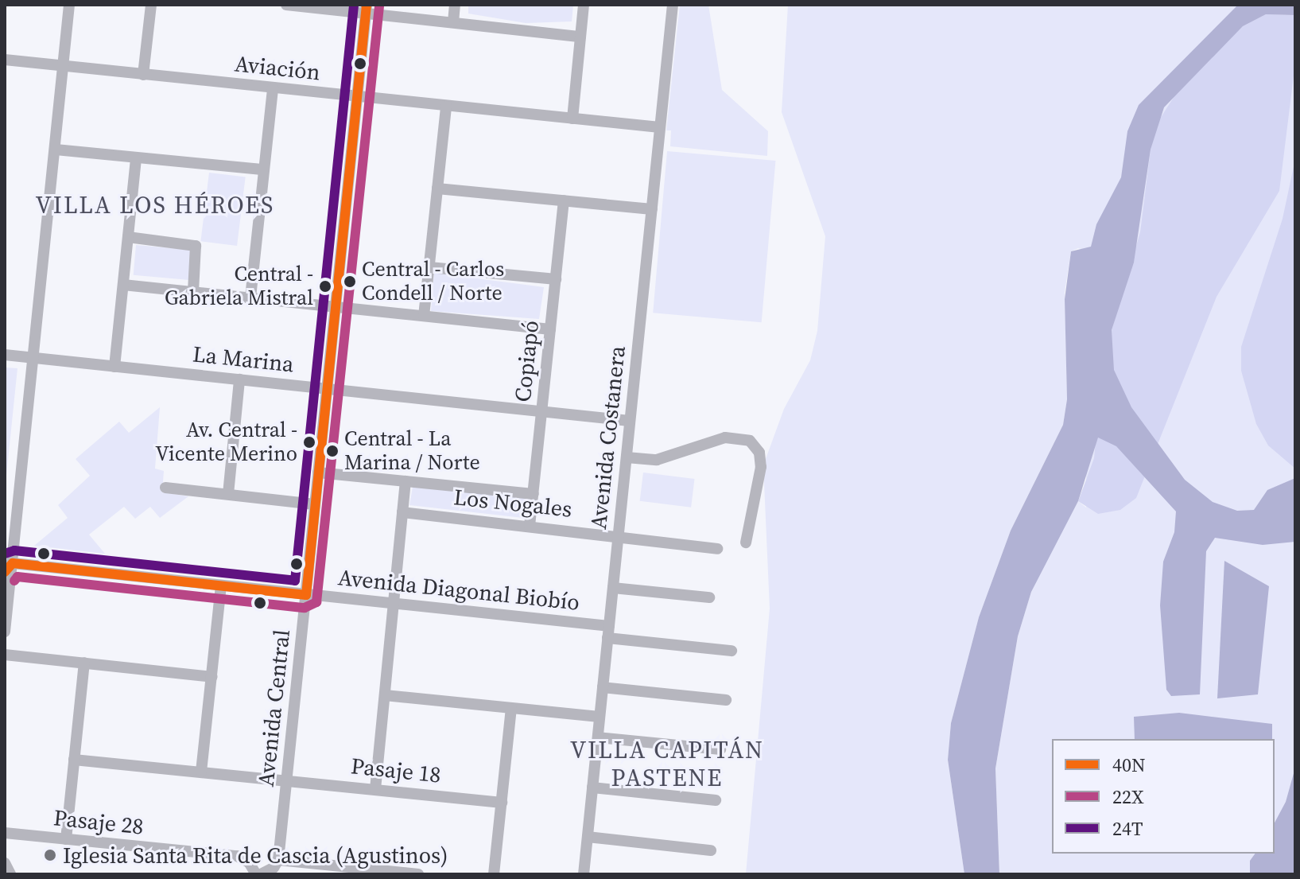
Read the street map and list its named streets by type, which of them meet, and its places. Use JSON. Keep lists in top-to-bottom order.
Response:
{
  "streets": {
    "street": [
      "Aviación",
      "La Marina",
      "Copiapó",
      "Avenida Costanera",
      "Los Nogales",
      "Avenida Diagonal Biobío",
      "Avenida Central",
      "Pasaje 18",
      "Pasaje 28"
    ]
  },
  "crossings": [
    ["Aviación", "Avenida Costanera"],
    ["Aviación", "Avenida Central"],
    ["La Marina", "Copiapó"],
    ["La Marina", "Avenida Costanera"],
    ["La Marina", "Avenida Central"],
    ["Copiapó", "Los Nogales"],
    ["Avenida Costanera", "Los Nogales"],
    ["Avenida Costanera", "Avenida Diagonal Biobío"],
    ["Avenida Diagonal Biobío", "Avenida Central"],
    ["Avenida Central", "Pasaje 18"]
  ],
  "districts": ["VILLA LOS HÉROES", "VILLA CAPITÁN PASTENE"],
  "places": [
    "Central - Carlos Condell / Norte",
    "Central - Gabriela Mistral",
    "Av. Central - Vicente Merino",
    "Central - La Marina / Norte",
    "Iglesia Santa Rita de Cascia (Agustinos)"
  ],
  "lines": ["transit line 40N", "transit line 24T", "transit line 22X"],
  "legend": ["40N", "22X", "24T"]
}
